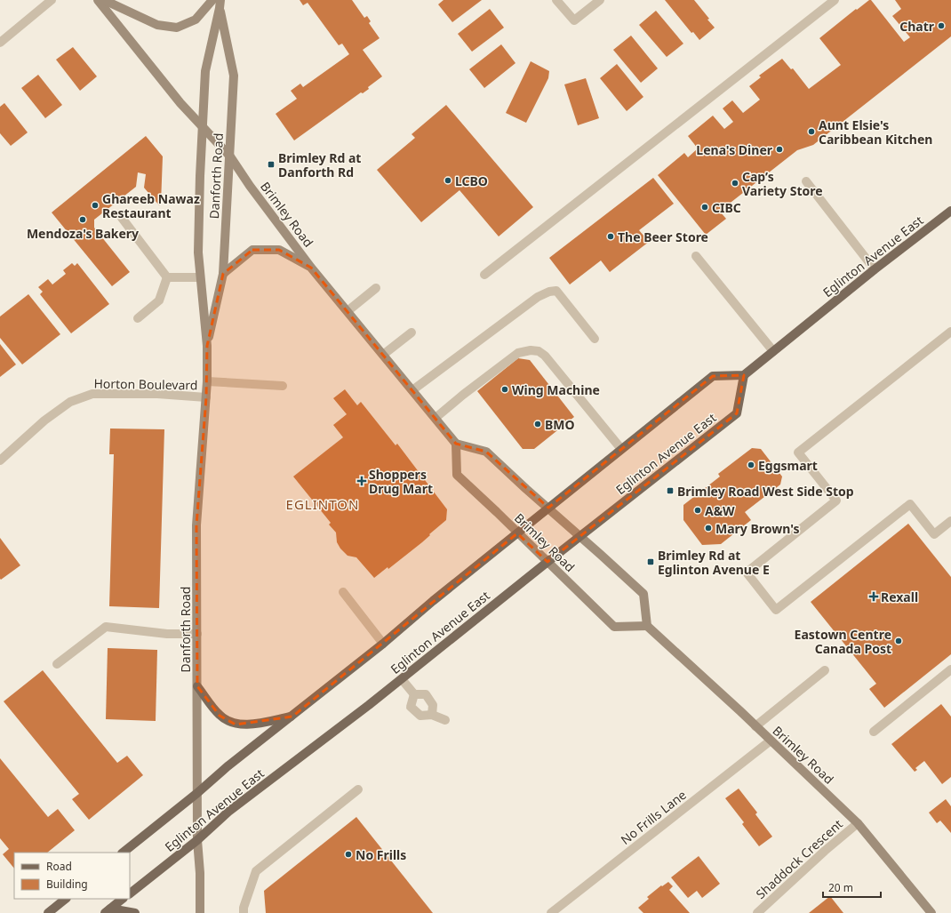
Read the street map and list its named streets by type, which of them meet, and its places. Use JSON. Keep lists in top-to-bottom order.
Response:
{
  "streets": {
    "main road": ["Danforth Road", "Brimley Road", "Eglinton Avenue East"],
    "street": ["Horton Boulevard", "No Frills Lane", "Shaddock Crescent"]
  },
  "crossings": [
    ["Danforth Road", "Brimley Road"],
    ["Danforth Road", "Eglinton Avenue East"],
    ["Danforth Road", "Horton Boulevard"],
    ["Brimley Road", "Eglinton Avenue East"],
    ["Brimley Road", "No Frills Lane"],
    ["Brimley Road", "Shaddock Crescent"]
  ],
  "districts": ["EGLINTON"],
  "places": {
    "other": [
      "Chatr",
      "Aunt Elsie's Caribbean Kitchen",
      "Lena's Diner",
      "LCBO",
      "Cap’s Variety Store",
      "Ghareeb Nawaz Restaurant",
      "CIBC",
      "Mendoza's Bakery",
      "The Beer Store",
      "Wing Machine",
      "BMO",
      "Eggsmart",
      "A&W",
      "Mary Brown's",
      "Eastown Centre Canada Post",
      "No Frills"
    ],
    "transit": ["Brimley Rd at Danforth Rd", "Brimley Road West Side Stop", "Brimley Rd at Eglinton Avenue E"],
    "health": ["Shoppers Drug Mart", "Rexall"]
  },
  "legend": ["Road", "Building"],
  "scale_bar": "20 m"
}
